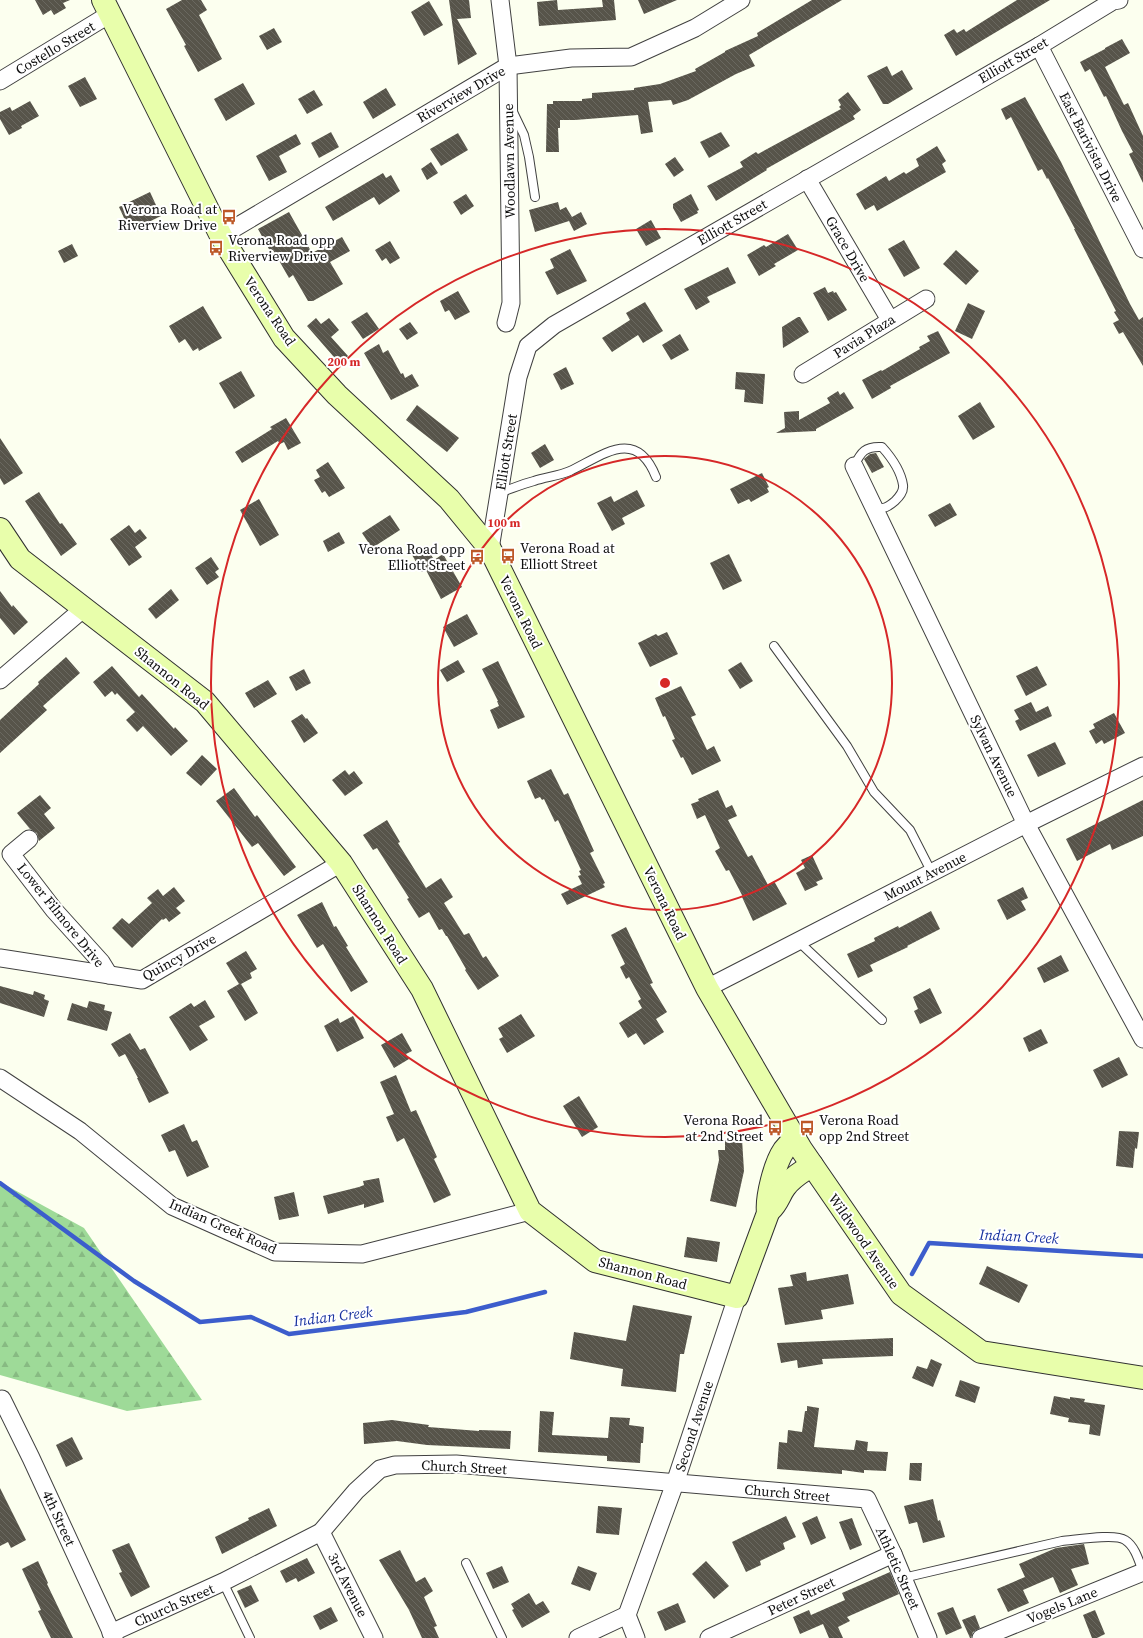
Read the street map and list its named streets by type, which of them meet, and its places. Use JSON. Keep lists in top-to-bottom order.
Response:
{
  "streets": {
    "street": [
      "Costello Street",
      "Elliott Street",
      "Riverview Drive",
      "East Barivista Drive",
      "Woodlawn Avenue",
      "Grace Drive",
      "Verona Road",
      "Pavia Plaza",
      "Shannon Road",
      "Sylvan Avenue",
      "Mount Avenue",
      "Lower Filmore Drive",
      "Quincy Drive",
      "Indian Creek Road",
      "Wildwood Avenue",
      "Second Avenue",
      "Church Street",
      "4th Street",
      "Athletic Street",
      "3rd Avenue",
      "Peter Street",
      "Vogels Lane"
    ]
  },
  "crossings": [
    ["Costello Street", "Verona Road"],
    ["Elliott Street", "East Barivista Drive"],
    ["Elliott Street", "Grace Drive"],
    ["Elliott Street", "Verona Road"],
    ["Riverview Drive", "Woodlawn Avenue"],
    ["Riverview Drive", "Verona Road"],
    ["Grace Drive", "Pavia Plaza"],
    ["Verona Road", "Mount Avenue"],
    ["Verona Road", "Wildwood Avenue"],
    ["Verona Road", "Second Avenue"],
    ["Shannon Road", "Quincy Drive"],
    ["Shannon Road", "Indian Creek Road"],
    ["Shannon Road", "Second Avenue"],
    ["Sylvan Avenue", "Mount Avenue"],
    ["Lower Filmore Drive", "Quincy Drive"],
    ["Wildwood Avenue", "Second Avenue"],
    ["Second Avenue", "Church Street"],
    ["Church Street", "4th Street"],
    ["Church Street", "Athletic Street"],
    ["Church Street", "3rd Avenue"],
    ["Athletic Street", "Peter Street"]
  ],
  "water": ["Indian Creek"],
  "places": {
    "bus stop": [
      "Verona Road at Riverview Drive",
      "Verona Road opp Riverview Drive",
      "Verona Road at Elliott Street",
      "Verona Road opp Elliott Street",
      "Verona Road at 2nd Street",
      "Verona Road opp 2nd Street"
    ]
  },
  "rings": ["200 m", "100 m"]
}
